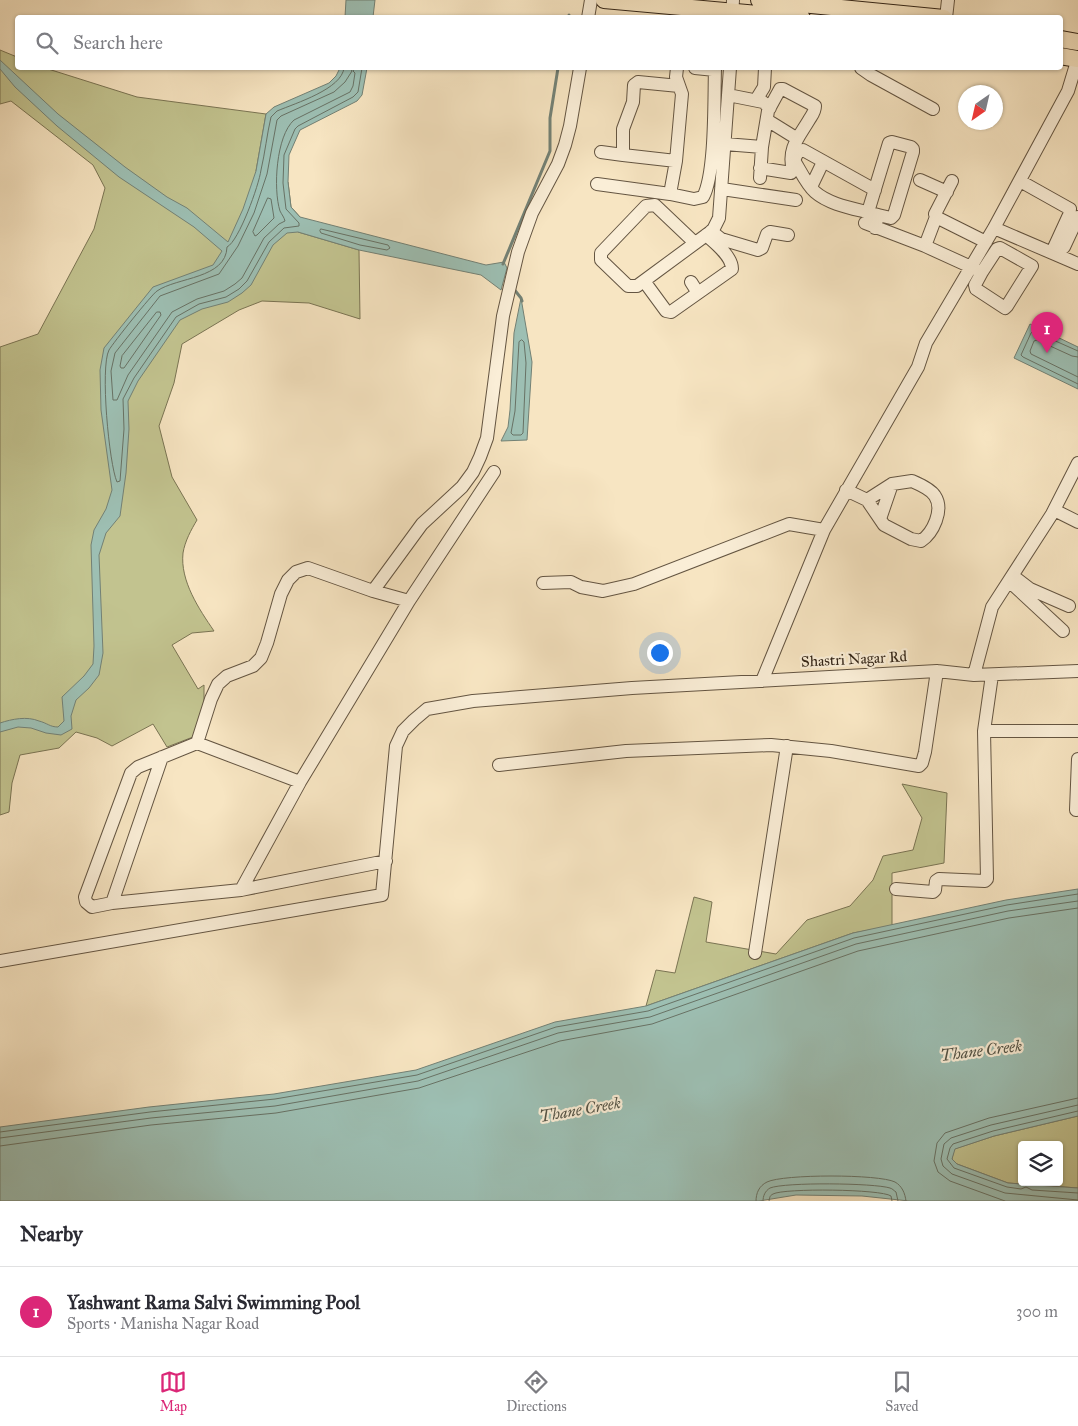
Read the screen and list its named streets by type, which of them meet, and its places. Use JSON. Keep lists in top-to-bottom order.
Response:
{
  "streets": {
    "street": ["Shastri Nagar Rd"]
  },
  "water": ["Thane Creek"],
  "north": "bottom left",
  "page": {
    "search": "Search here",
    "pins": "1",
    "heading": "Nearby",
    "list": [
      {
        "mark": "1",
        "name": "Yashwant Rama Salvi Swimming Pool",
        "note": "Sports · Manisha Nagar Road",
        "value": "300 m"
      }
    ],
    "nav": ["Map", "Directions", "Saved"]
  }
}
